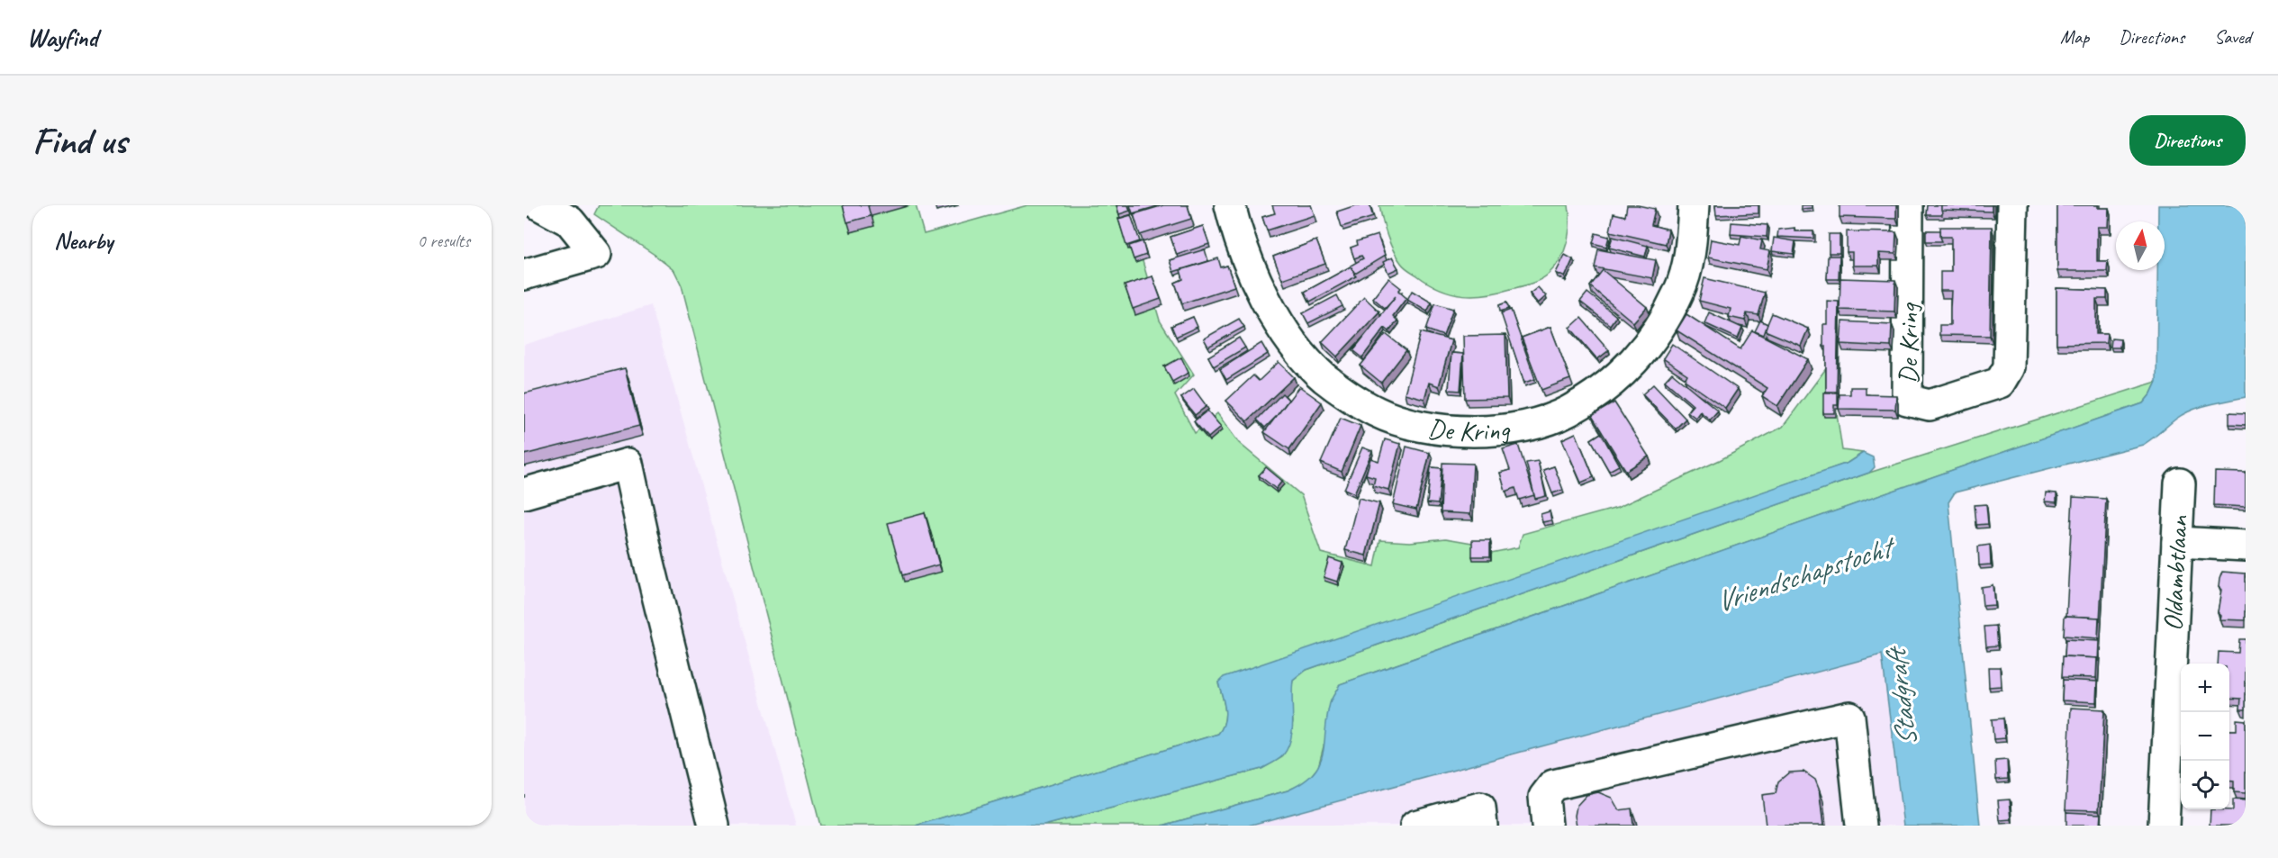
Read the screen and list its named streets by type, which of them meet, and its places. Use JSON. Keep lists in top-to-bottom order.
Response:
{
  "streets": {
    "street": ["De Kring", "Oldambtlaan"]
  },
  "water": ["Vriendschapstocht", "Stadgraft"],
  "north": "top",
  "page": {
    "header": "Wayfind",
    "nav": ["Map", "Directions", "Saved"],
    "buttons": "Directions",
    "title": "Find us",
    "heading": ["Nearby", "0 results"],
    "map_buttons": ["+", "−"]
  }
}
